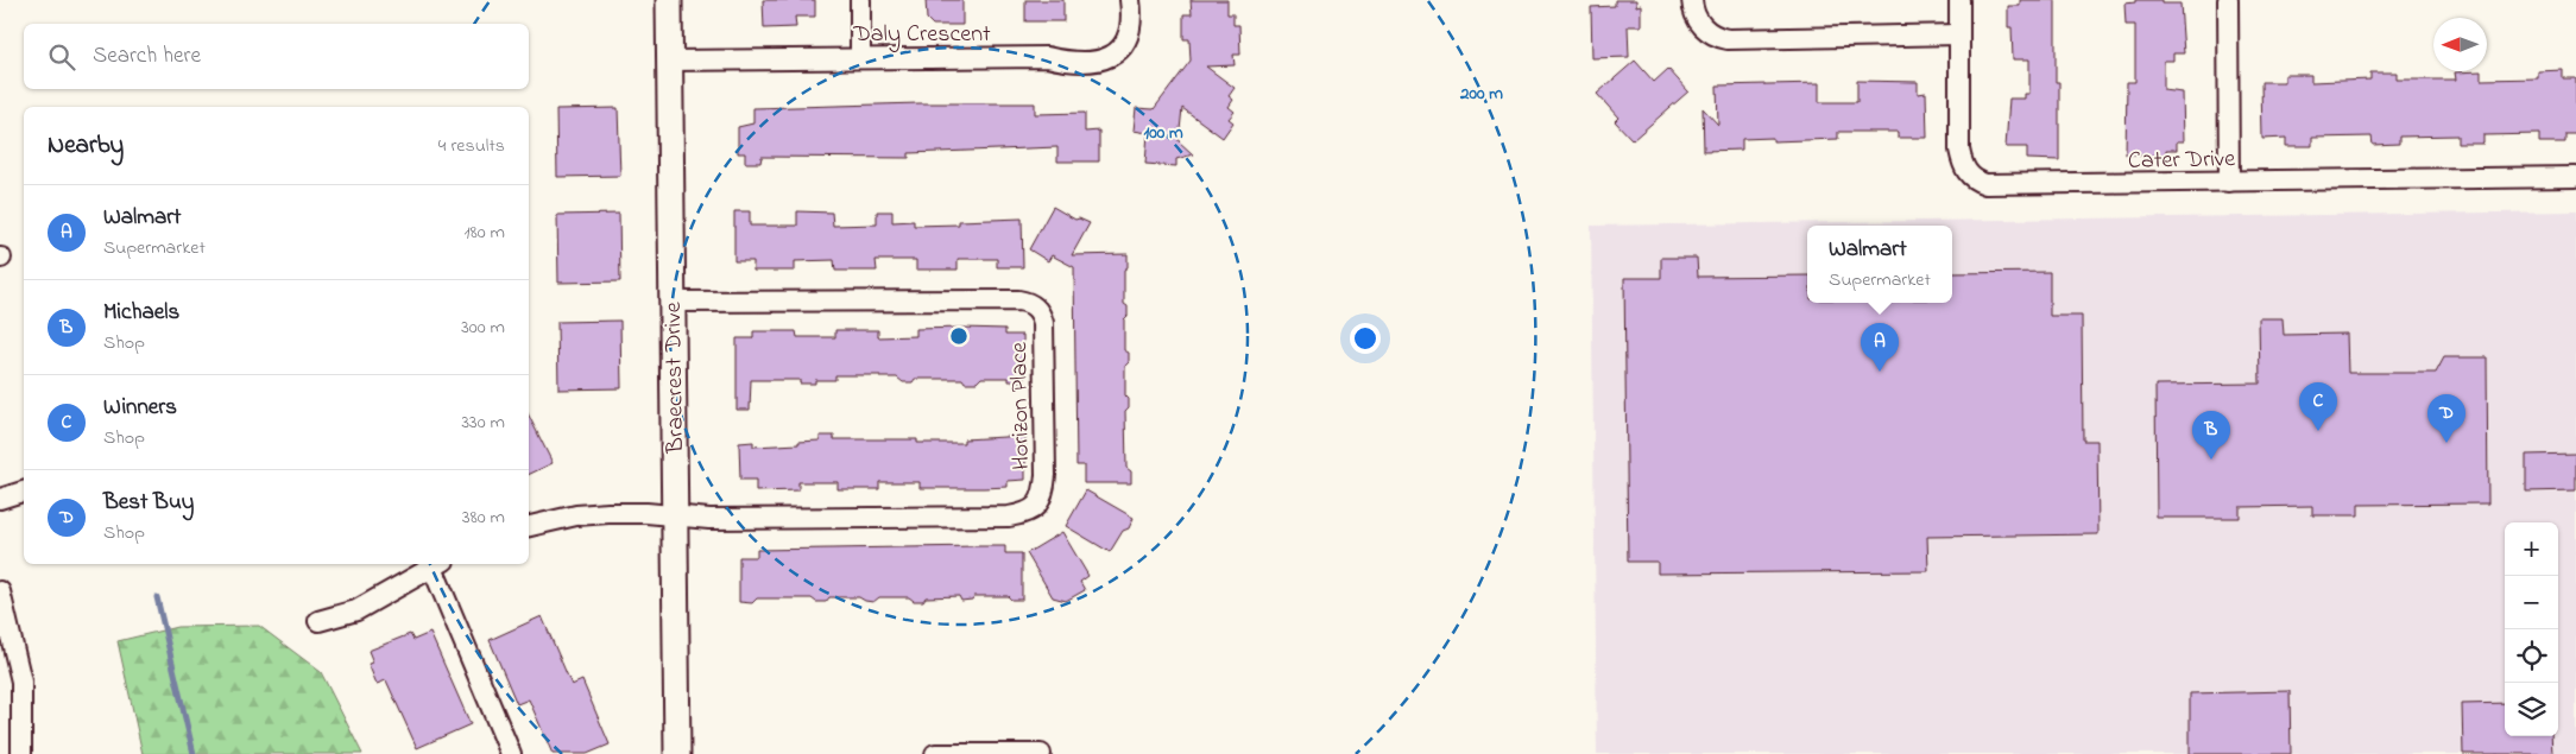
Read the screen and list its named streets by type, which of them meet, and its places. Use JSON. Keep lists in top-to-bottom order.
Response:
{
  "streets": {
    "street": [
      "Daly Crescent",
      "Cater Drive",
      "Braecrest Drive",
      "Horizon Place"
    ]
  },
  "crossings": [
    ["Daly Crescent", "Braecrest Drive"],
    ["Braecrest Drive", "Horizon Place"]
  ],
  "north": "left",
  "page": {
    "search": "Search here",
    "heading": ["Nearby", "4 results"],
    "list": [
      {
        "mark": "A",
        "name": "Walmart",
        "note": "Supermarket",
        "value": "180 m"
      },
      {
        "mark": "B",
        "name": "Michaels",
        "note": "Shop",
        "value": "300 m"
      },
      {
        "mark": "C",
        "name": "Winners",
        "note": "Shop",
        "value": "330 m"
      },
      {
        "mark": "D",
        "name": "Best Buy",
        "note": "Shop",
        "value": "380 m"
      }
    ],
    "popup": ["Walmart", "Supermarket"],
    "pins": [
      "A",
      "C",
      "D",
      "B"
    ],
    "map_buttons": ["+", "−"]
  },
  "rings": ["200 m", "100 m"]
}
